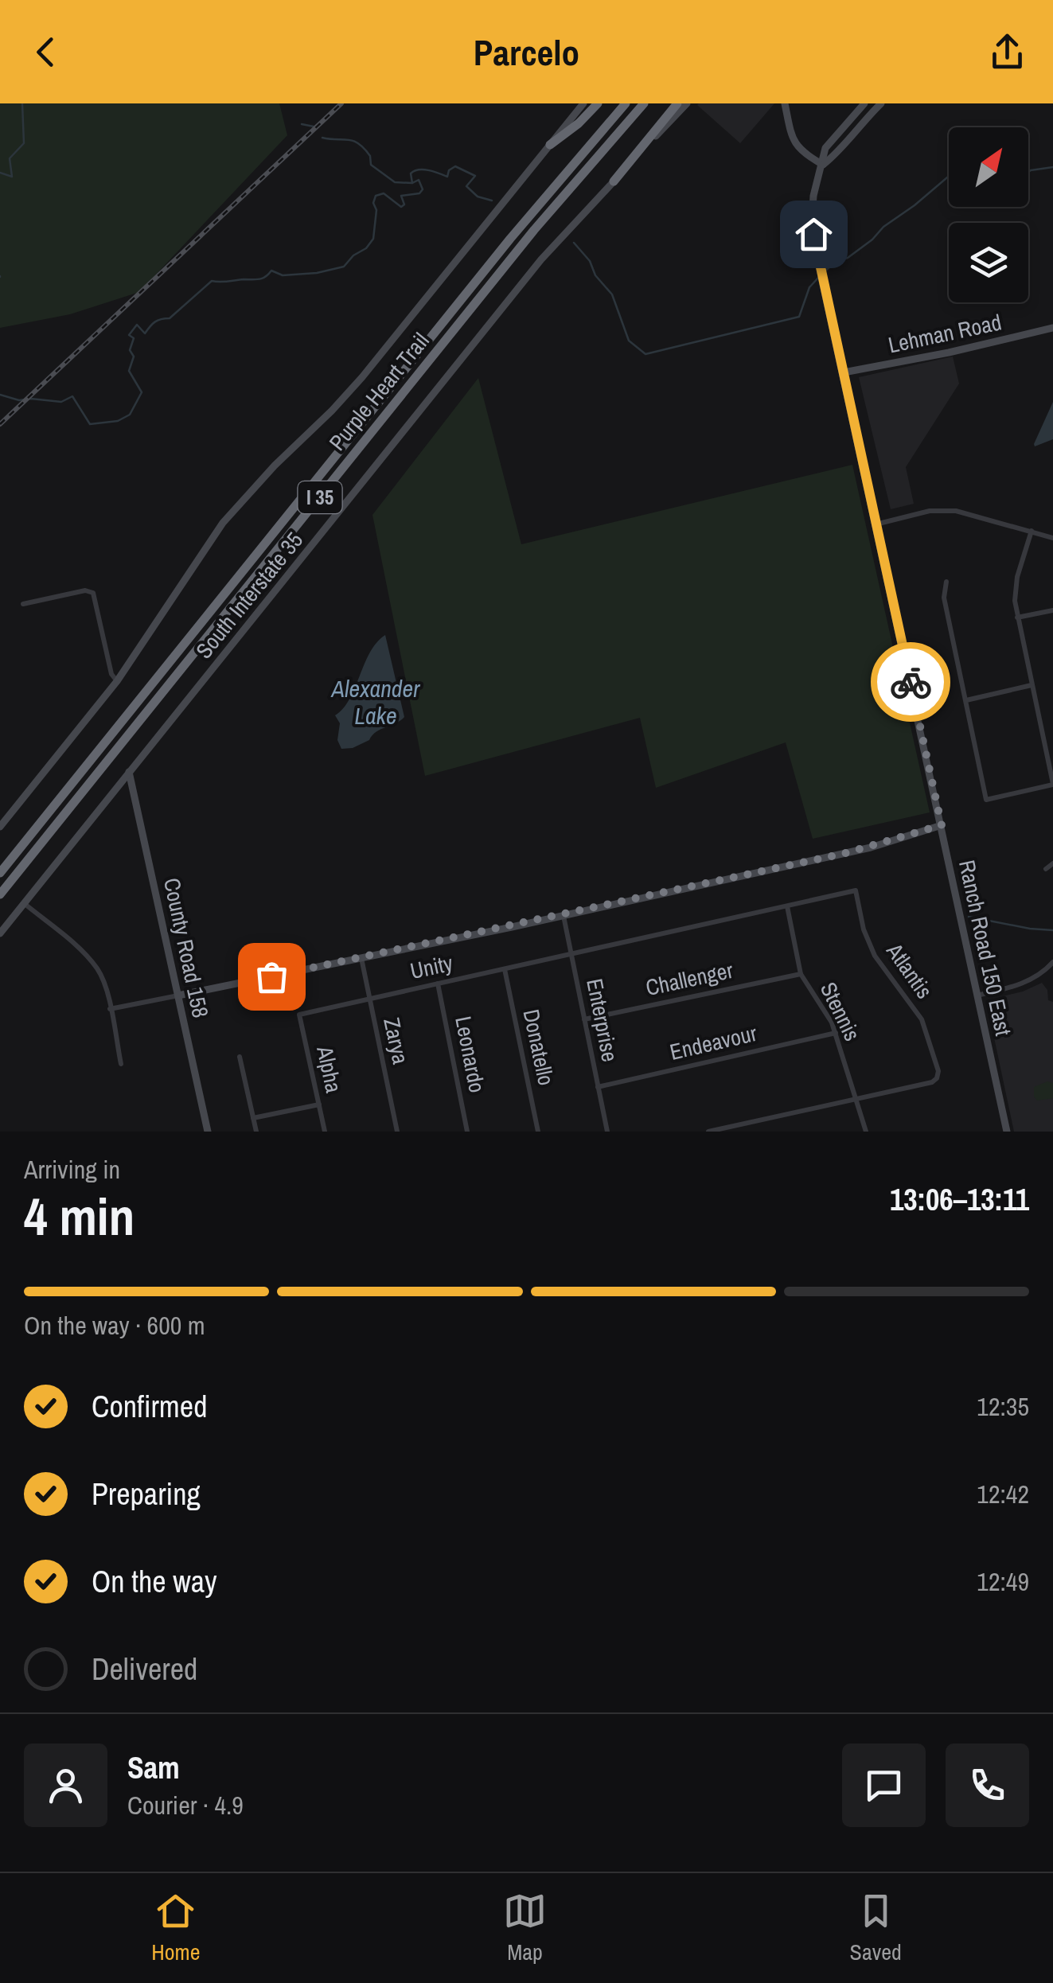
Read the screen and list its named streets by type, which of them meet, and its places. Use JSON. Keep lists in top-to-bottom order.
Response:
{
  "streets": {
    "highway": ["Purple Heart Trail", "I 35"],
    "main road": [
      "Lehman Road",
      "South Interstate 35",
      "County Road 158",
      "Ranch Road 150 East"
    ],
    "street": [
      "Unity",
      "Atlantis",
      "Challenger",
      "Stennis",
      "Enterprise",
      "Zarya",
      "Endeavour",
      "Donatello",
      "Leonardo",
      "Alpha"
    ]
  },
  "crossings": [
    ["Lehman Road", "Ranch Road 150 East"],
    ["South Interstate 35", "County Road 158"],
    ["Unity", "Atlantis"],
    ["Unity", "Enterprise"],
    ["Unity", "Zarya"],
    ["Unity", "Donatello"],
    ["Unity", "Leonardo"],
    ["Unity", "Alpha"],
    ["Atlantis", "Stennis"],
    ["Atlantis", "Enterprise"],
    ["Challenger", "Stennis"],
    ["Challenger", "Enterprise"],
    ["Stennis", "Endeavour"],
    ["Enterprise", "Endeavour"]
  ],
  "water": ["Alexander Lake"],
  "north": "top right",
  "page": {
    "header": "Parcelo",
    "heading": ["4 min", "Arriving in", "13:06–13:11"],
    "panel": ["Sam", "Courier · 4.9"],
    "bar": "On the way · 600 m",
    "list": [
      ["Confirmed", "12:35"],
      ["Preparing", "12:42"],
      ["On the way", "12:49"],
      "Delivered"
    ],
    "tabs": ["Home", "Map", "Saved"]
  }
}
